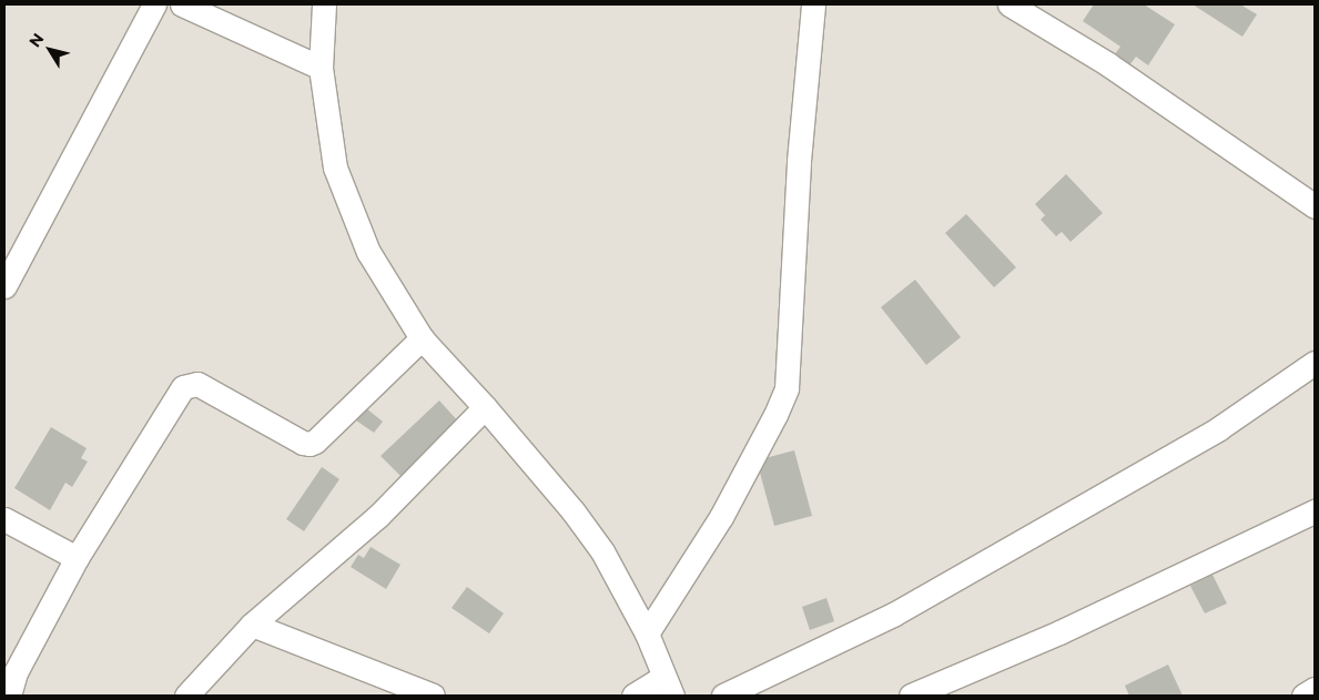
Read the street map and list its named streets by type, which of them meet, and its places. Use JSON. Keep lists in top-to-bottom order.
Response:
{
  "north": "top left"
}
